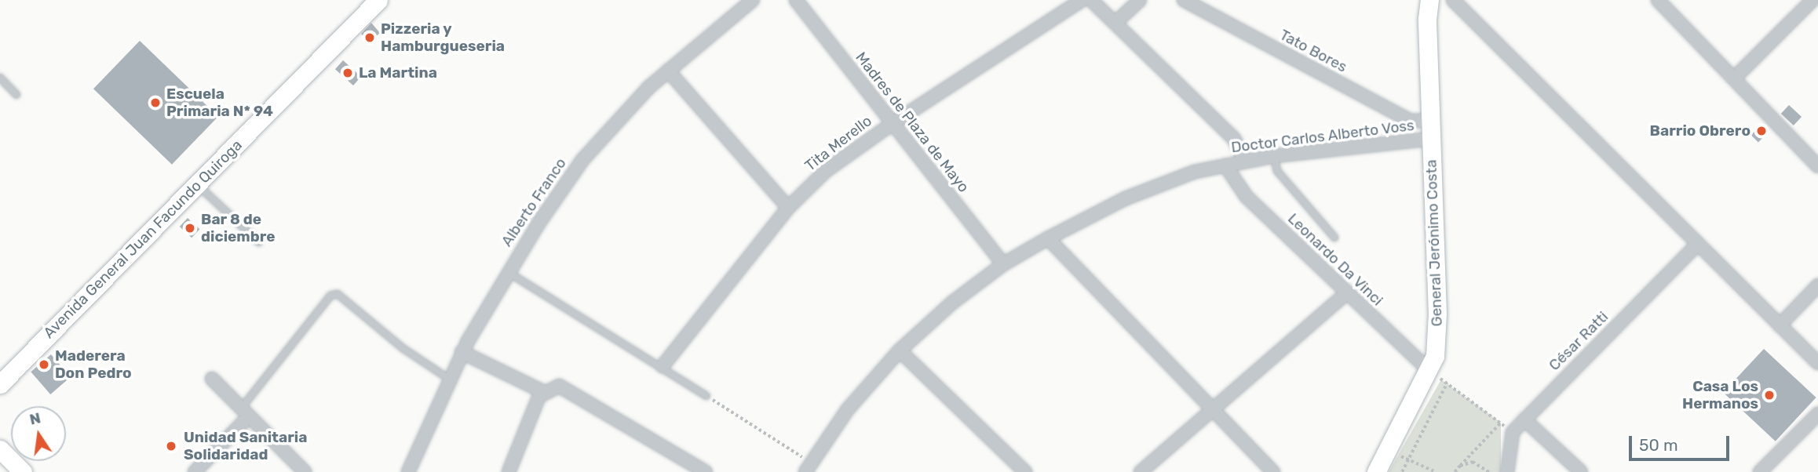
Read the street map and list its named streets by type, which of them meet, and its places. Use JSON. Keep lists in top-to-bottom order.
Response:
{
  "streets": {
    "street": [
      "Tato Bores",
      "Madres de Plaza de Mayo",
      "Doctor Carlos Alberto Voss",
      "Tita Merello",
      "Alberto Franco",
      "Avenida General Juan Facundo Quiroga",
      "General Jerónimo Costa",
      "Leonardo Da Vinci",
      "César Ratti"
    ]
  },
  "crossings": [
    ["Tato Bores", "General Jerónimo Costa"],
    ["Madres de Plaza de Mayo", "Doctor Carlos Alberto Voss"],
    ["Madres de Plaza de Mayo", "Tita Merello"],
    ["Doctor Carlos Alberto Voss", "General Jerónimo Costa"],
    ["Doctor Carlos Alberto Voss", "Leonardo Da Vinci"],
    ["General Jerónimo Costa", "Leonardo Da Vinci"]
  ],
  "places": [
    "Pizzeria y Hamburgueseria",
    "La Martina",
    "Escuela Primaria N* 94",
    "Barrio Obrero",
    "Bar 8 de diciembre",
    "Maderera Don Pedro",
    "Casa Los Hermanos",
    "Unidad Sanitaria Solidaridad"
  ],
  "scale_bar": "50 m",
  "north": "top"
}
